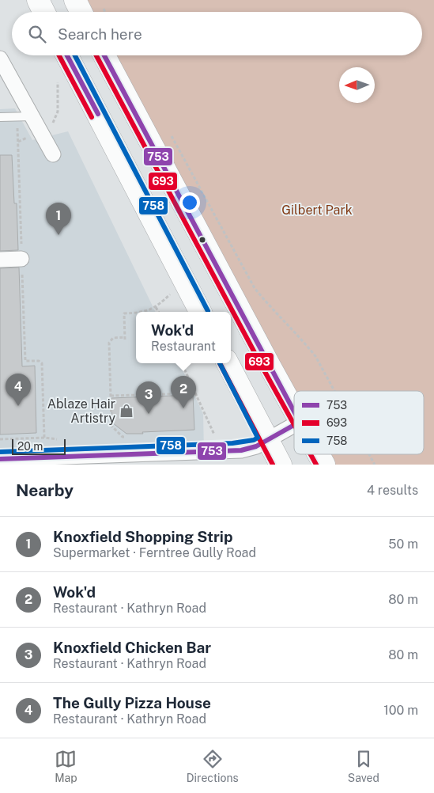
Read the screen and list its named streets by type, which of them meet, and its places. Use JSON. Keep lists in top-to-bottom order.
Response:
{
  "parks": ["Gilbert Park"],
  "places": {
    "shop": ["Ablaze Hair Artistry"]
  },
  "lines": ["transit line 753", "transit line 693", "transit line 758"],
  "legend": ["753", "693", "758"],
  "scale_bar": "20 m",
  "north": "left",
  "page": {
    "search": "Search here",
    "pins": [
      "1",
      "4",
      "2",
      "3"
    ],
    "popup": ["Wok'd", "Restaurant"],
    "scale": "20 m",
    "heading": ["Nearby", "4 results"],
    "list": [
      {
        "mark": "1",
        "name": "Knoxfield Shopping Strip",
        "note": "Supermarket · Ferntree Gully Road",
        "value": "50 m"
      },
      {
        "mark": "2",
        "name": "Wok'd",
        "note": "Restaurant · Kathryn Road",
        "value": "80 m"
      },
      {
        "mark": "3",
        "name": "Knoxfield Chicken Bar",
        "note": "Restaurant · Kathryn Road",
        "value": "80 m"
      },
      {
        "mark": "4",
        "name": "The Gully Pizza House",
        "note": "Restaurant · Kathryn Road",
        "value": "100 m"
      }
    ],
    "nav": ["Map", "Directions", "Saved"]
  }
}
